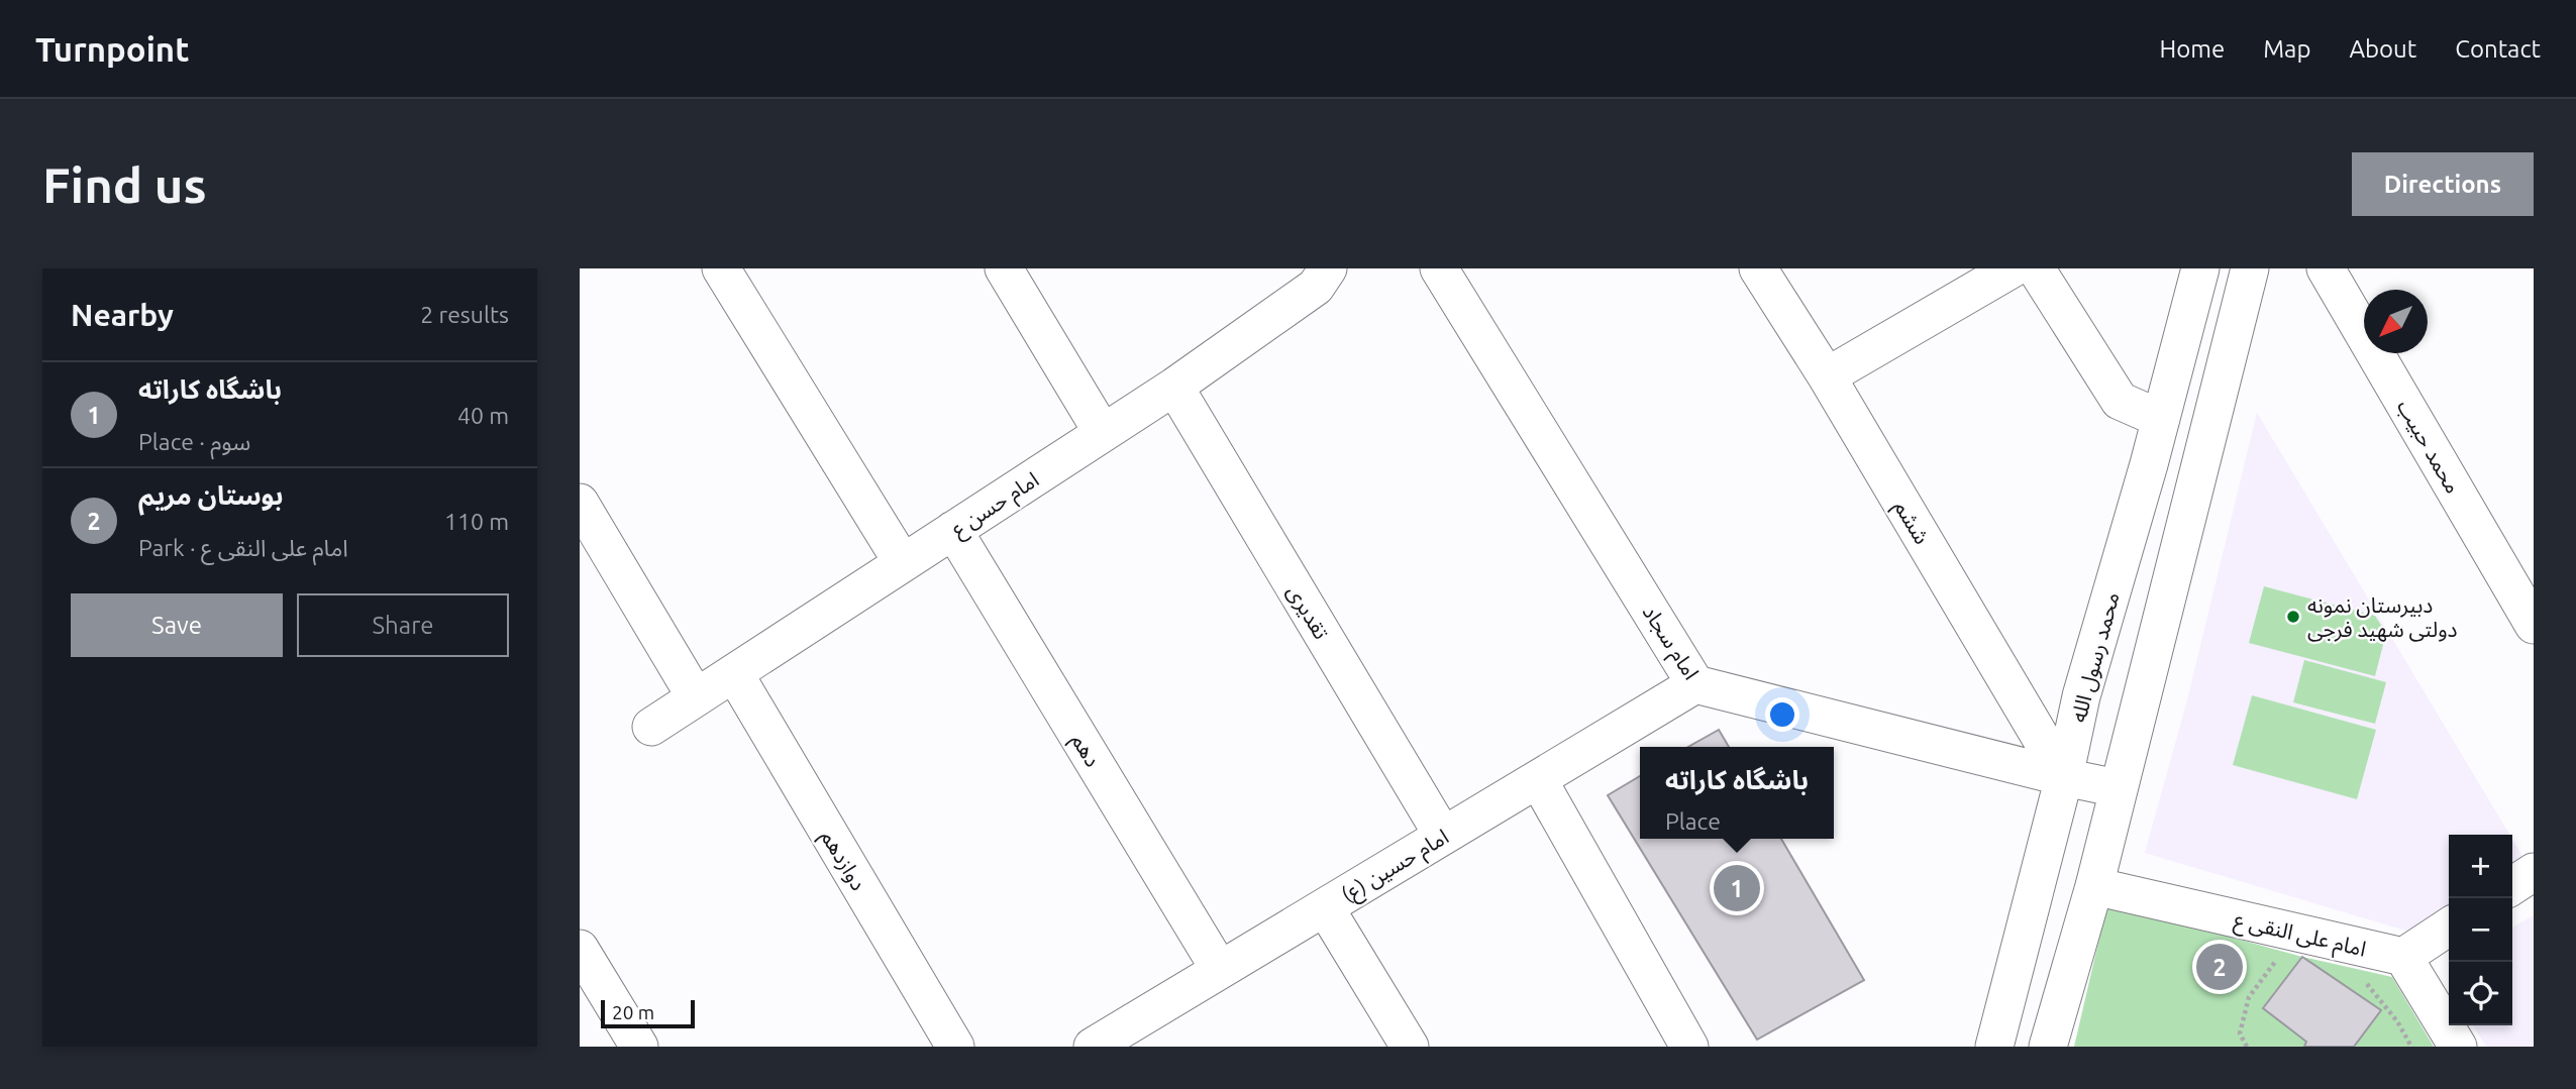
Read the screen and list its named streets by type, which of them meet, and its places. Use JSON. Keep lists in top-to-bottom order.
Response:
{
  "streets": {
    "street": [
      "محمد حبیب",
      "امام حسن ع",
      "ششم",
      "تقدیری",
      "امام سجاد",
      "محمد رسول الله",
      "دهم",
      "دوازدهم",
      "امام حسین (ع)",
      "امام علی النقی ع"
    ]
  },
  "crossings": [
    ["امام حسن ع", "تقدیری"],
    ["امام حسن ع", "دهم"],
    ["امام حسن ع", "دوازدهم"],
    ["ششم", "امام سجاد"],
    ["ششم", "محمد رسول الله"],
    ["تقدیری", "امام حسین (ع)"],
    ["امام سجاد", "محمد رسول الله"],
    ["امام سجاد", "امام حسین (ع)"],
    ["دهم", "امام حسین (ع)"]
  ],
  "places": ["دبیرستان نمونه دولتی شهید فرجی"],
  "scale_bar": "20 m",
  "north": "bottom left",
  "page": {
    "header": "Turnpoint",
    "nav": [
      "Home",
      "Map",
      "About",
      "Contact"
    ],
    "buttons": [
      "Directions",
      ["Save", "Share"]
    ],
    "title": "Find us",
    "heading": ["Nearby", "2 results"],
    "list": [
      {
        "mark": "1",
        "name": "باشگاه کاراته",
        "note": "Place · سوم",
        "value": "40 m"
      },
      {
        "mark": "2",
        "name": "بوستان مریم",
        "note": "Park · امام علی النقی ع",
        "value": "110 m"
      }
    ],
    "popup": ["باشگاه کاراته", "Place"],
    "map_buttons": ["+", "−"],
    "pins": ["1", "2"],
    "scale": "20 m"
  }
}
